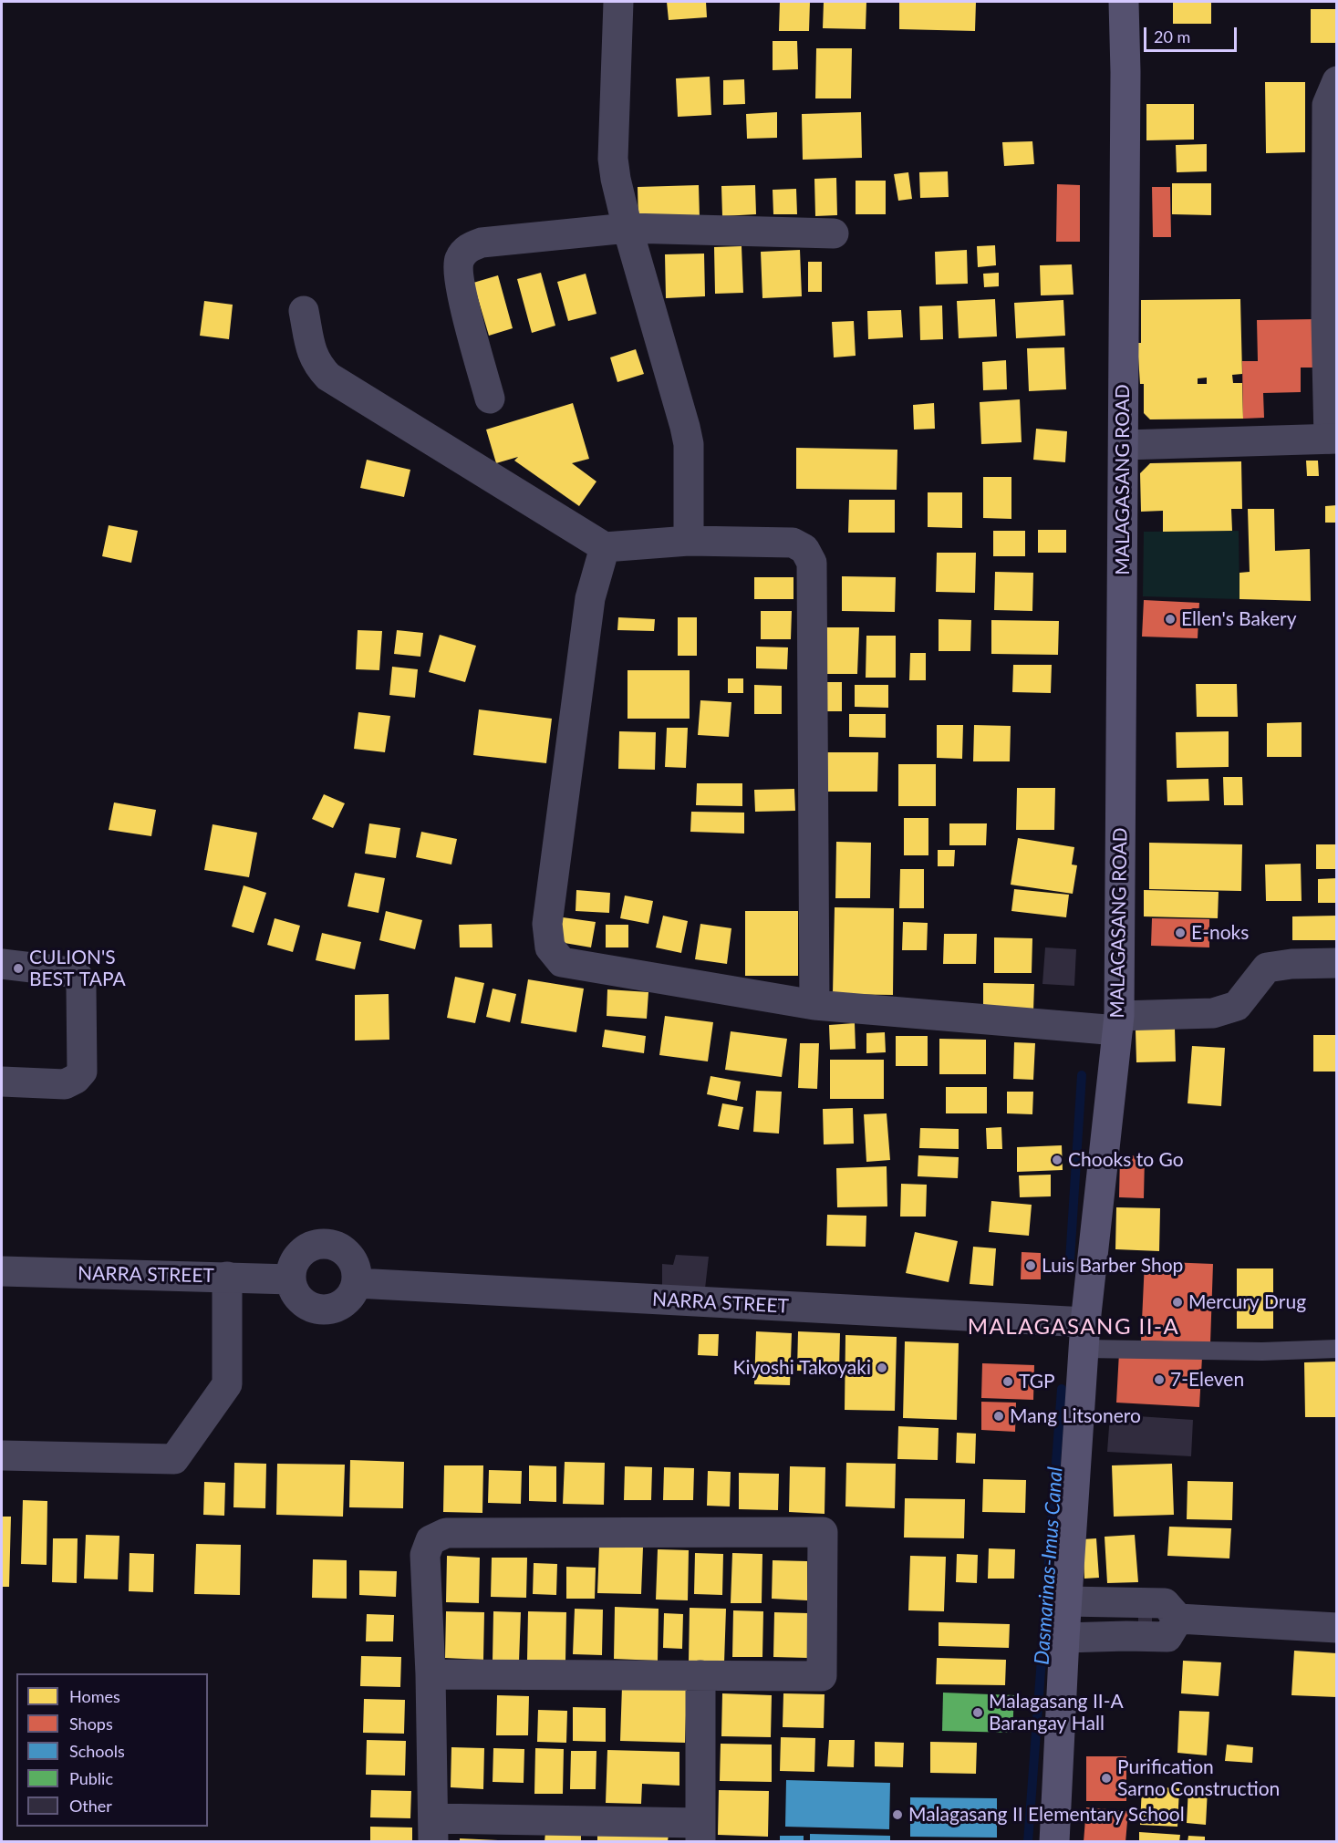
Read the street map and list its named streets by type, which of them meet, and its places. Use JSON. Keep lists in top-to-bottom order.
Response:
{
  "streets": {
    "main road": ["MALAGASANG ROAD"],
    "street": ["NARRA STREET"]
  },
  "crossings": [
    ["MALAGASANG ROAD", "NARRA STREET"]
  ],
  "districts": ["MALAGASANG II-A"],
  "water": ["Dasmarinas-Imus Canal"],
  "places": [
    "Ellen's Bakery",
    "E-noks",
    "CULION'S BEST TAPA",
    "Chooks to Go",
    "Luis Barber Shop",
    "Mercury Drug",
    "Kiyoshi Takoyaki",
    "7-Eleven",
    "TGP",
    "Mang Litsonero",
    "Malagasang II-A Barangay Hall",
    "Purification Sarno Construction",
    "Malagasang II Elementary School"
  ],
  "legend": [
    "Homes",
    "Shops",
    "Schools",
    "Public",
    "Other"
  ],
  "scale_bar": "20 m"
}
